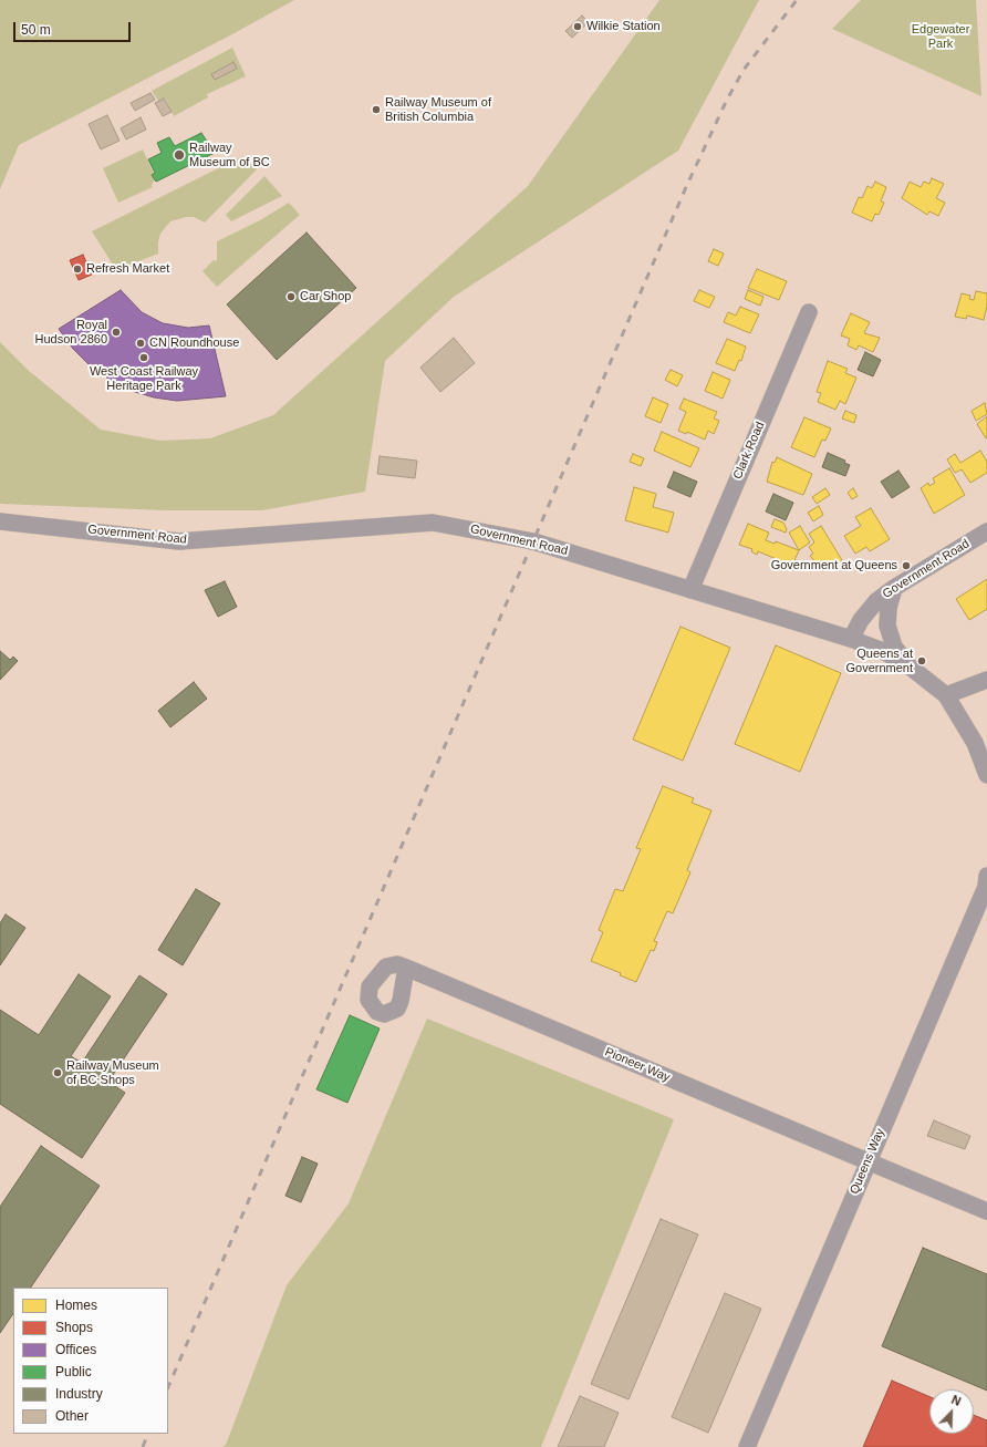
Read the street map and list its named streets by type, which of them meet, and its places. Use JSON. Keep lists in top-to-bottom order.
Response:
{
  "streets": {
    "street": [
      "Clark Road",
      "Government Road",
      "Pioneer Way",
      "Queens Way"
    ]
  },
  "crossings": [
    ["Clark Road", "Government Road"],
    ["Pioneer Way", "Queens Way"]
  ],
  "parks": ["Edgewater Park"],
  "places": [
    "Wilkie Station",
    "Railway Museum of British Columbia",
    "Railway Museum of BC",
    "Refresh Market",
    "Car Shop",
    "Royal Hudson 2860",
    "CN Roundhouse",
    "West Coast Railway Heritage Park",
    "Government at Queens",
    "Queens at Government",
    "Railway Museum of BC Shops"
  ],
  "legend": [
    "Homes",
    "Shops",
    "Offices",
    "Public",
    "Industry",
    "Other"
  ],
  "scale_bar": "50 m",
  "north": "top right"
}
